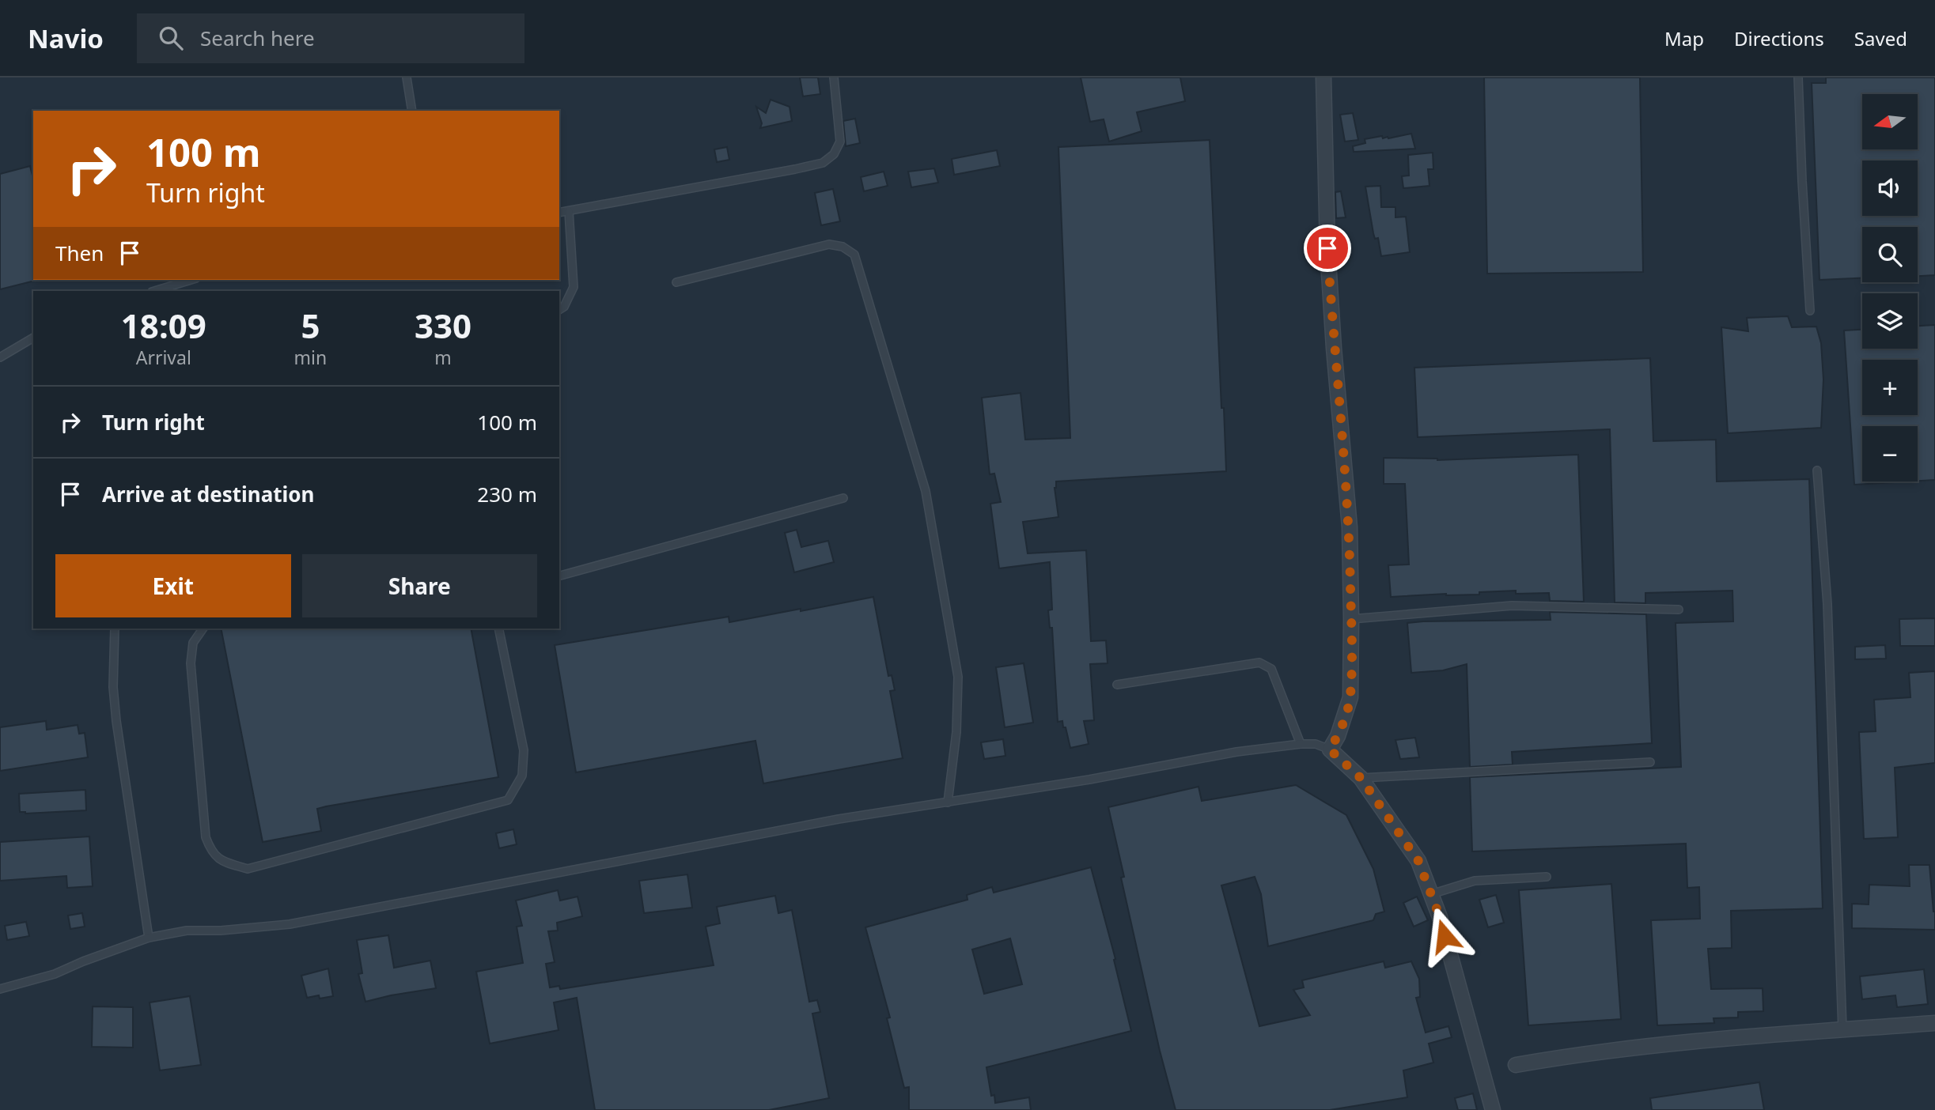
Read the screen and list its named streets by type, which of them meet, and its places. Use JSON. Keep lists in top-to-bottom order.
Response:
{
  "north": "left",
  "page": {
    "header": "Navio",
    "search": "Search here",
    "nav": ["Map", "Directions", "Saved"],
    "map_buttons": ["+", "−"],
    "turn": ["100 m", "Turn right"],
    "then": "Then",
    "eta": [
      "18:09",
      "Arrival",
      "5",
      "min",
      "330",
      "m"
    ],
    "list": [
      {
        "name": "Turn right",
        "value": "100 m"
      },
      {
        "name": "Arrive at destination",
        "value": "230 m"
      }
    ],
    "buttons": ["Exit", "Share"]
  }
}
